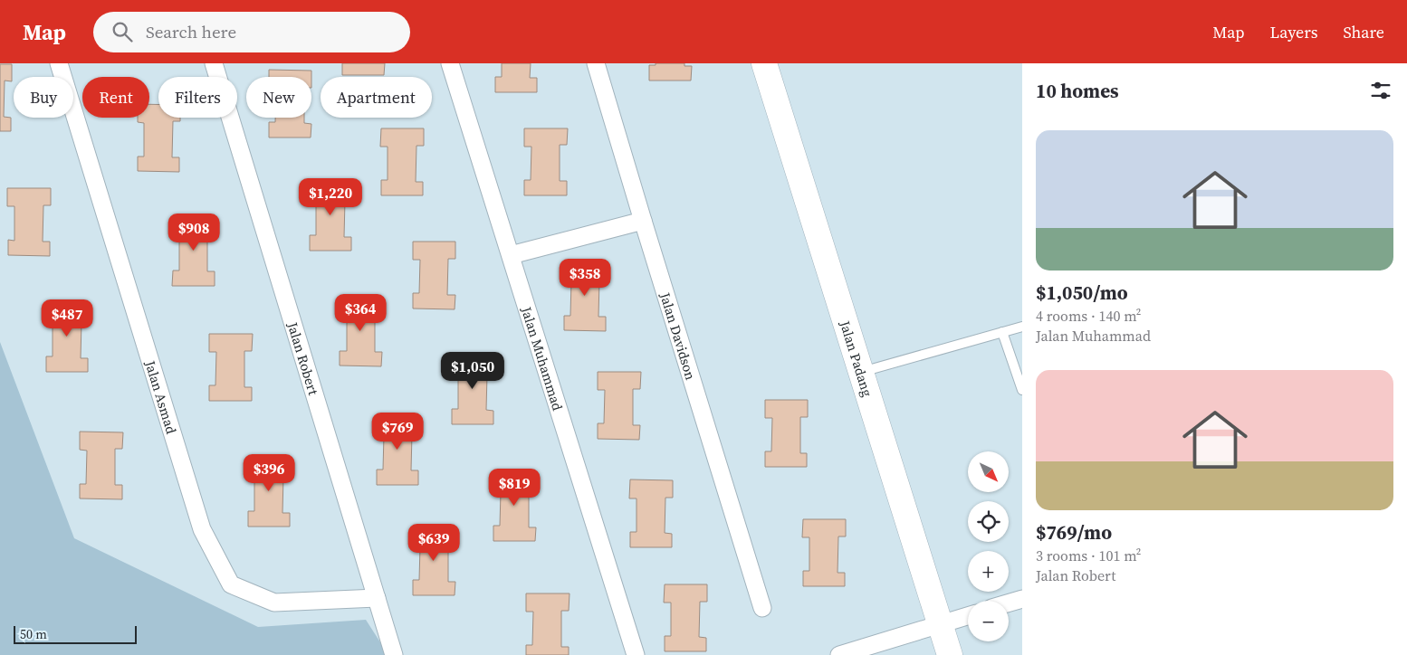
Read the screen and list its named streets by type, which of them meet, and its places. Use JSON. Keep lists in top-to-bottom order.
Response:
{
  "streets": {
    "street": [
      "Jalan Davidson",
      "Jalan Robert",
      "Jalan Muhammad",
      "Jalan Padang",
      "Jalan Asmad"
    ]
  },
  "crossings": [
    ["Jalan Robert", "Jalan Asmad"]
  ],
  "scale_bar": "50 m",
  "north": "bottom right",
  "page": {
    "header": "Map",
    "search": "Search here",
    "nav": ["Map", "Layers", "Share"],
    "heading": "10 homes",
    "chip": [
      "Buy",
      "Rent",
      "Filters",
      "New",
      "Apartment"
    ],
    "list": [
      {
        "name": "$1,050/mo",
        "note": "4 rooms · 140 m² · Jalan Muhammad"
      },
      {
        "name": "$769/mo",
        "note": "3 rooms · 101 m² · Jalan Robert"
      }
    ],
    "price": [
      "$1,220",
      "$908",
      "$358",
      "$364",
      "$487",
      "$1,050",
      "$769",
      "$396",
      "$819",
      "$639"
    ],
    "map_buttons": ["+", "−"],
    "scale": "50 m"
  }
}
